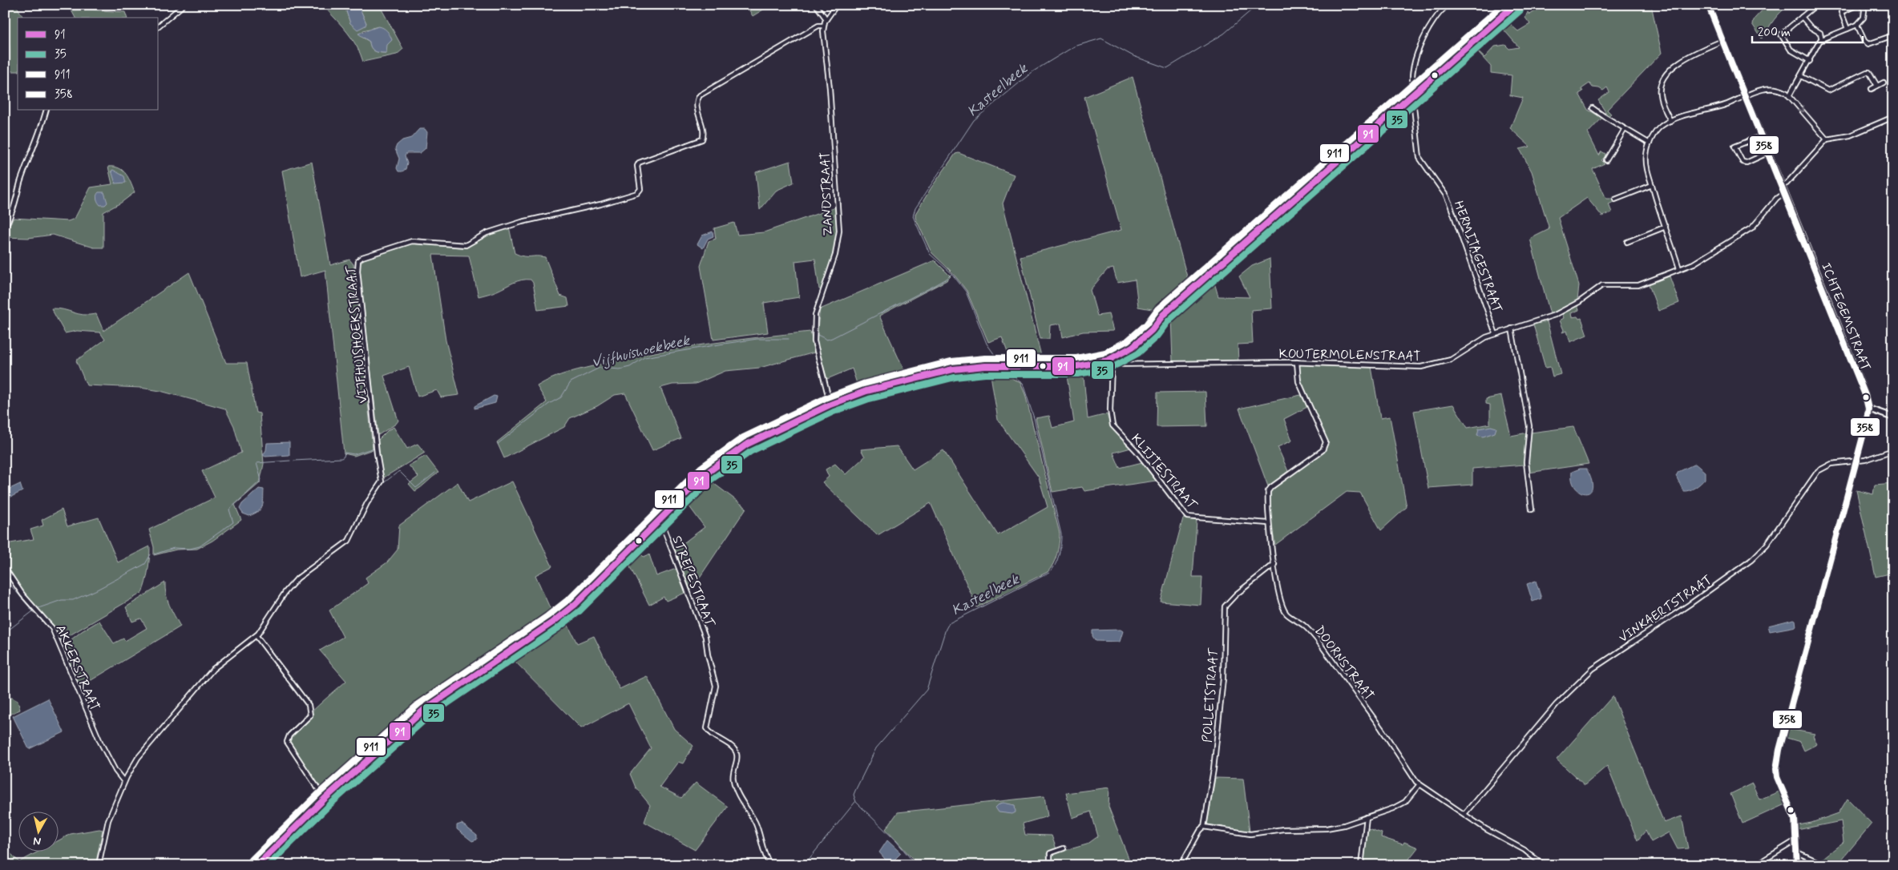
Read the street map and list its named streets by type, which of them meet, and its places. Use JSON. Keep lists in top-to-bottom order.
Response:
{
  "streets": {
    "street": [
      "ZANDSTRAAT",
      "HERMITAGESTRAAT",
      "ICHTEGEMSTRAAT",
      "VIJFHUISHOEKSTRAAT",
      "KOUTERMOLENSTRAAT",
      "KLIJTESTRAAT",
      "STREPESTRAAT",
      "VINKAERTSTRAAT",
      "DOORNSTRAAT",
      "AKKERSTRAAT",
      "POLLETSTRAAT"
    ]
  },
  "crossings": [
    ["ZANDSTRAAT", "VIJFHUISHOEKSTRAAT"],
    ["HERMITAGESTRAAT", "KOUTERMOLENSTRAAT"],
    ["ICHTEGEMSTRAAT", "KOUTERMOLENSTRAAT"],
    ["VIJFHUISHOEKSTRAAT", "AKKERSTRAAT"],
    ["KOUTERMOLENSTRAAT", "KLIJTESTRAAT"],
    ["KOUTERMOLENSTRAAT", "DOORNSTRAAT"],
    ["KLIJTESTRAAT", "DOORNSTRAAT"],
    ["VINKAERTSTRAAT", "DOORNSTRAAT"],
    ["DOORNSTRAAT", "POLLETSTRAAT"]
  ],
  "water": ["Kasteelbeek", "Vijfhuishoekbeek"],
  "lines": [
    "transit line 91",
    "transit line 911",
    "transit line 358",
    "transit line 35"
  ],
  "legend": [
    "91",
    "35",
    "911",
    "358"
  ],
  "scale_bar": "200 m",
  "north": "bottom"
}
